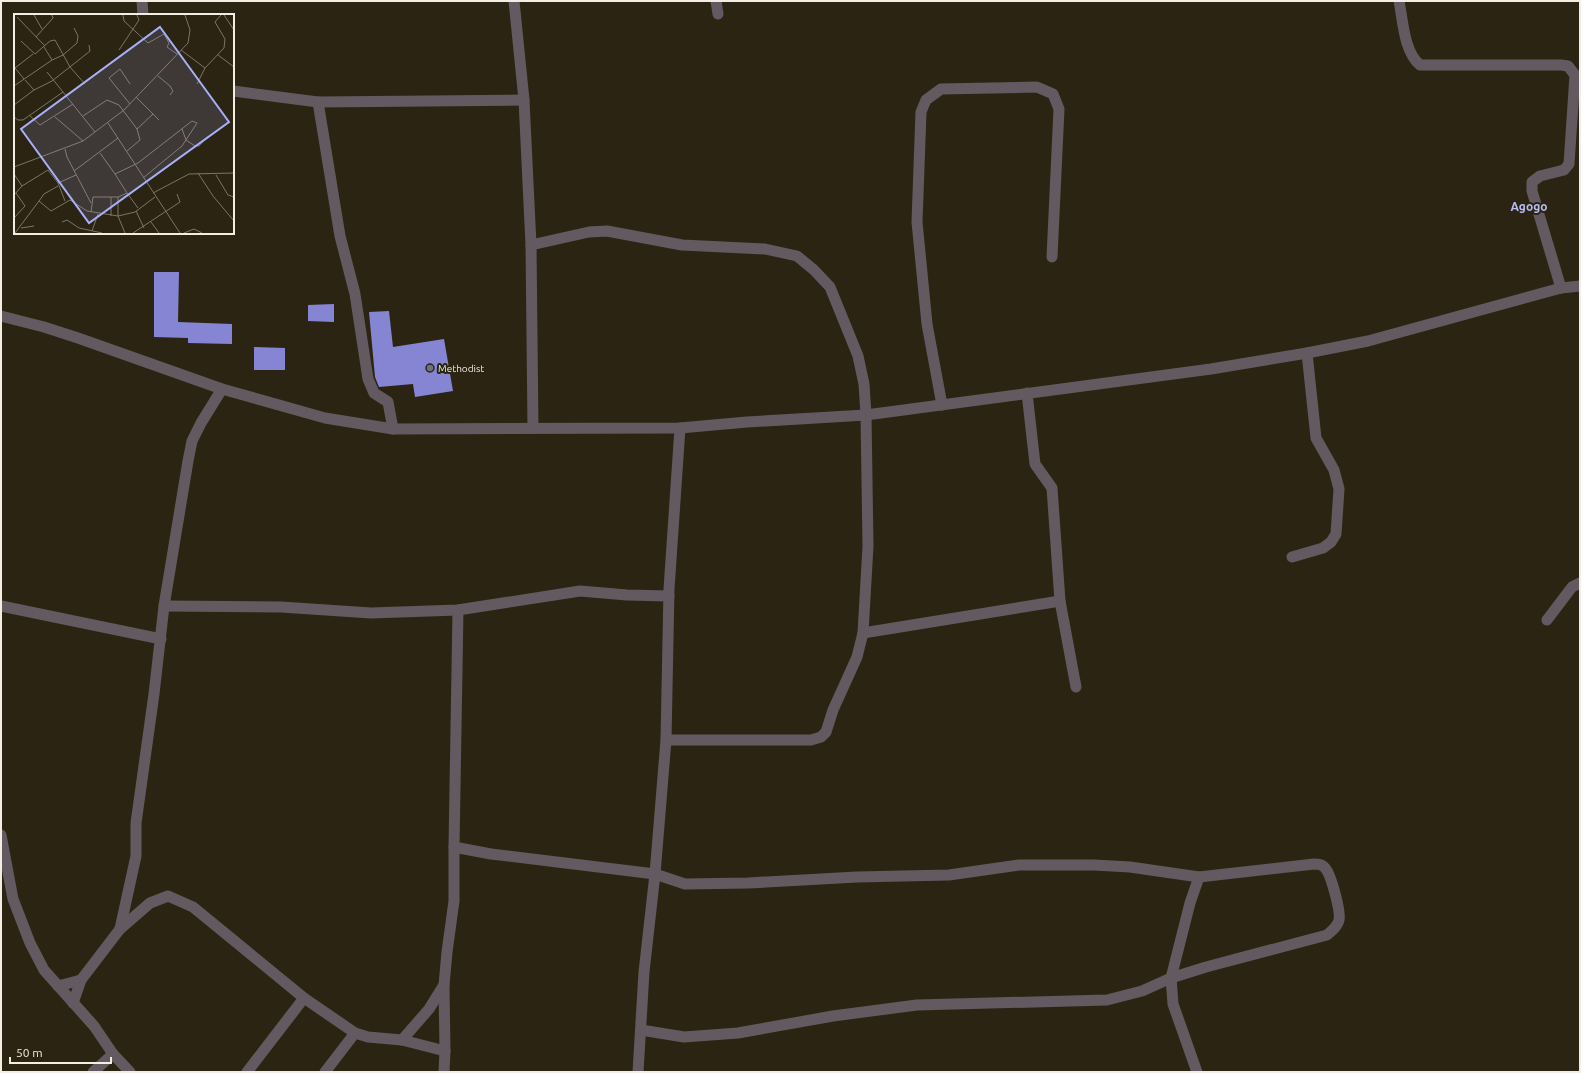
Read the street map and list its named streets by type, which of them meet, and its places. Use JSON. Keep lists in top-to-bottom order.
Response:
{
  "districts": ["Agogo"],
  "places": ["Methodist"],
  "scale_bar": "50 m"
}
